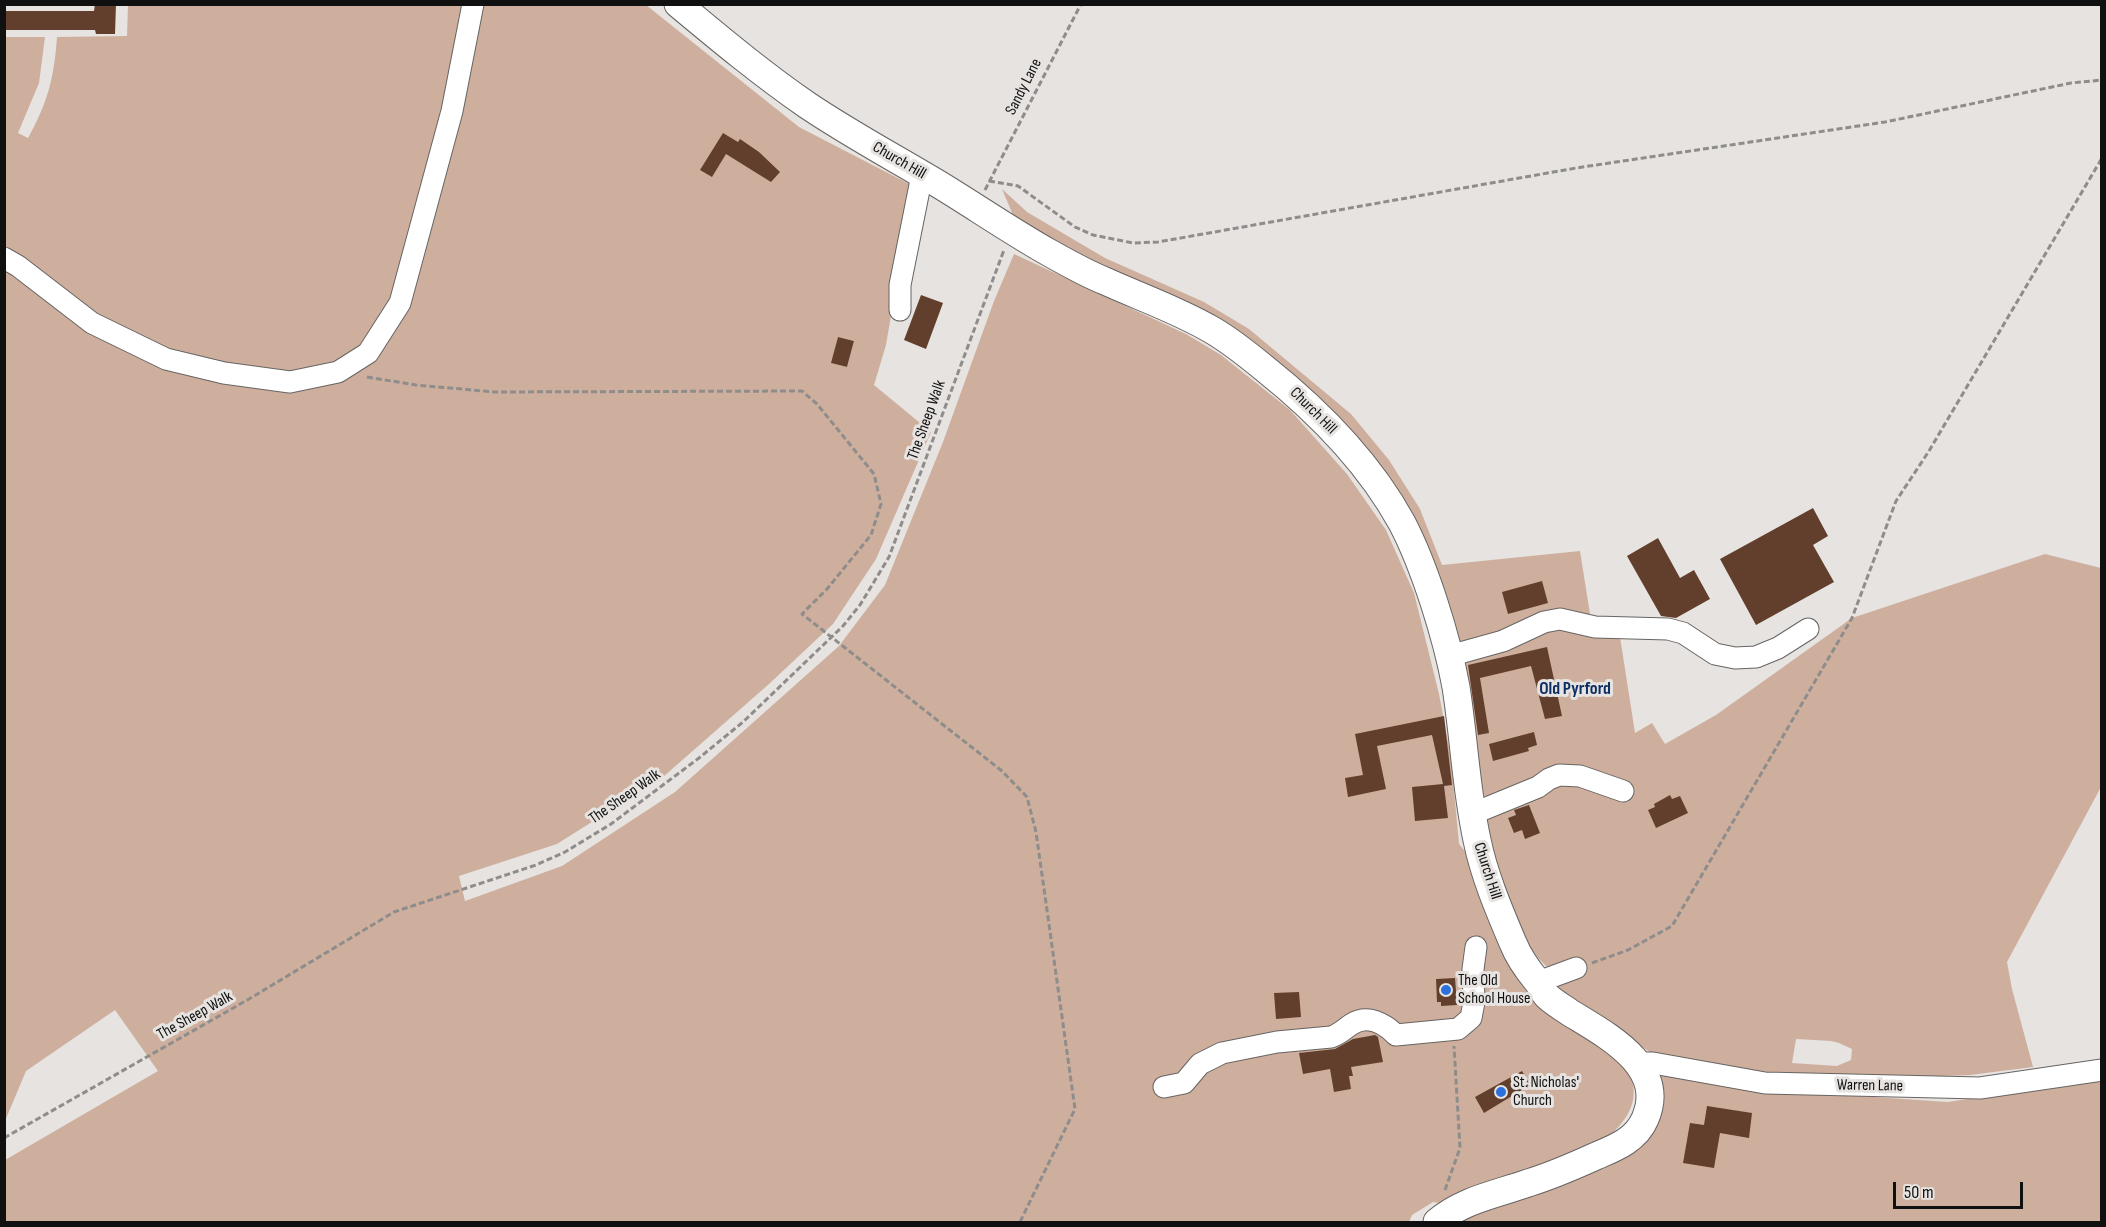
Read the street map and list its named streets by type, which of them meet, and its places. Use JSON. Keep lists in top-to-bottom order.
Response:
{
  "streets": {
    "main road": ["Church Hill"],
    "street": ["Warren Lane"],
    "path": ["Sandy Lane", "The Sheep Walk"]
  },
  "crossings": [
    ["Church Hill", "The Sheep Walk"],
    ["Church Hill", "Warren Lane"]
  ],
  "districts": ["Old Pyrford"],
  "places": ["The Old School House", "St. Nicholas' Church"],
  "scale_bar": "50 m"
}
